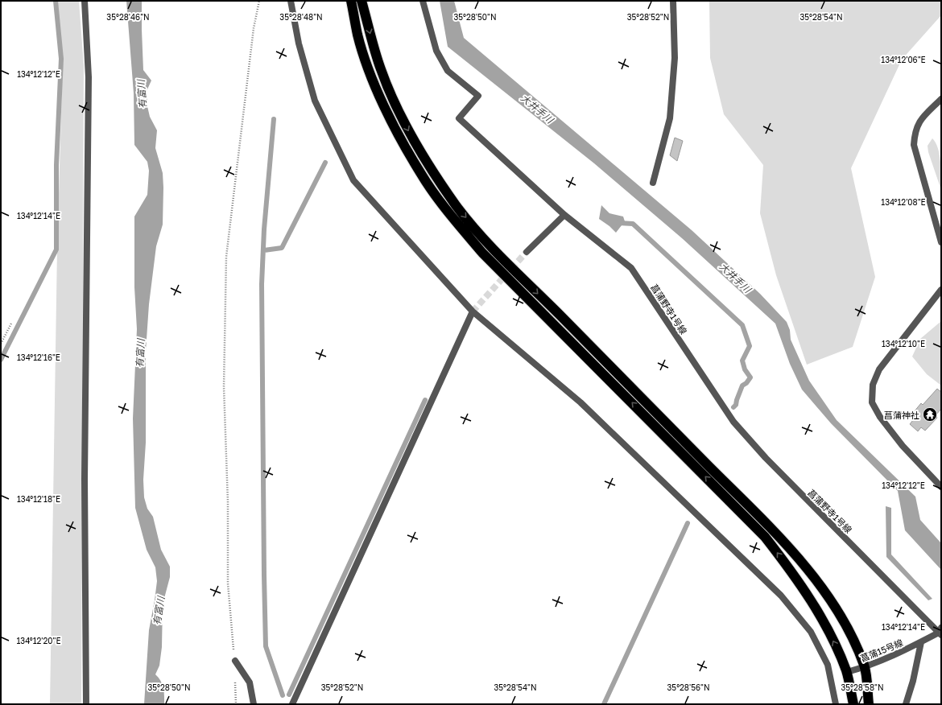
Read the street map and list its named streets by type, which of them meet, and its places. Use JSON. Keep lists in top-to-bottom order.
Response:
{
  "streets": {
    "street": ["菖蒲野寺1号線", "菖蒲15号線"]
  },
  "crossings": [
    ["菖蒲野寺1号線", "菖蒲15号線"]
  ],
  "water": ["有富川", "大井手川"],
  "places": {
    "temple": ["菖蒲神社"]
  },
  "coordinates": [
    "35°28'46\"N",
    "35°28'50\"N",
    "35°28'52\"N",
    "35°28'54\"N",
    "35°28'48\"N",
    "134°12'06\"E",
    "134°12'12\"E",
    "134°12'08\"E",
    "134°12'14\"E",
    "134°12'10\"E",
    "134°12'16\"E",
    "134°12'18\"E",
    "134°12'20\"E",
    "35°28'56\"N",
    "35°28'58\"N"
  ]
}
